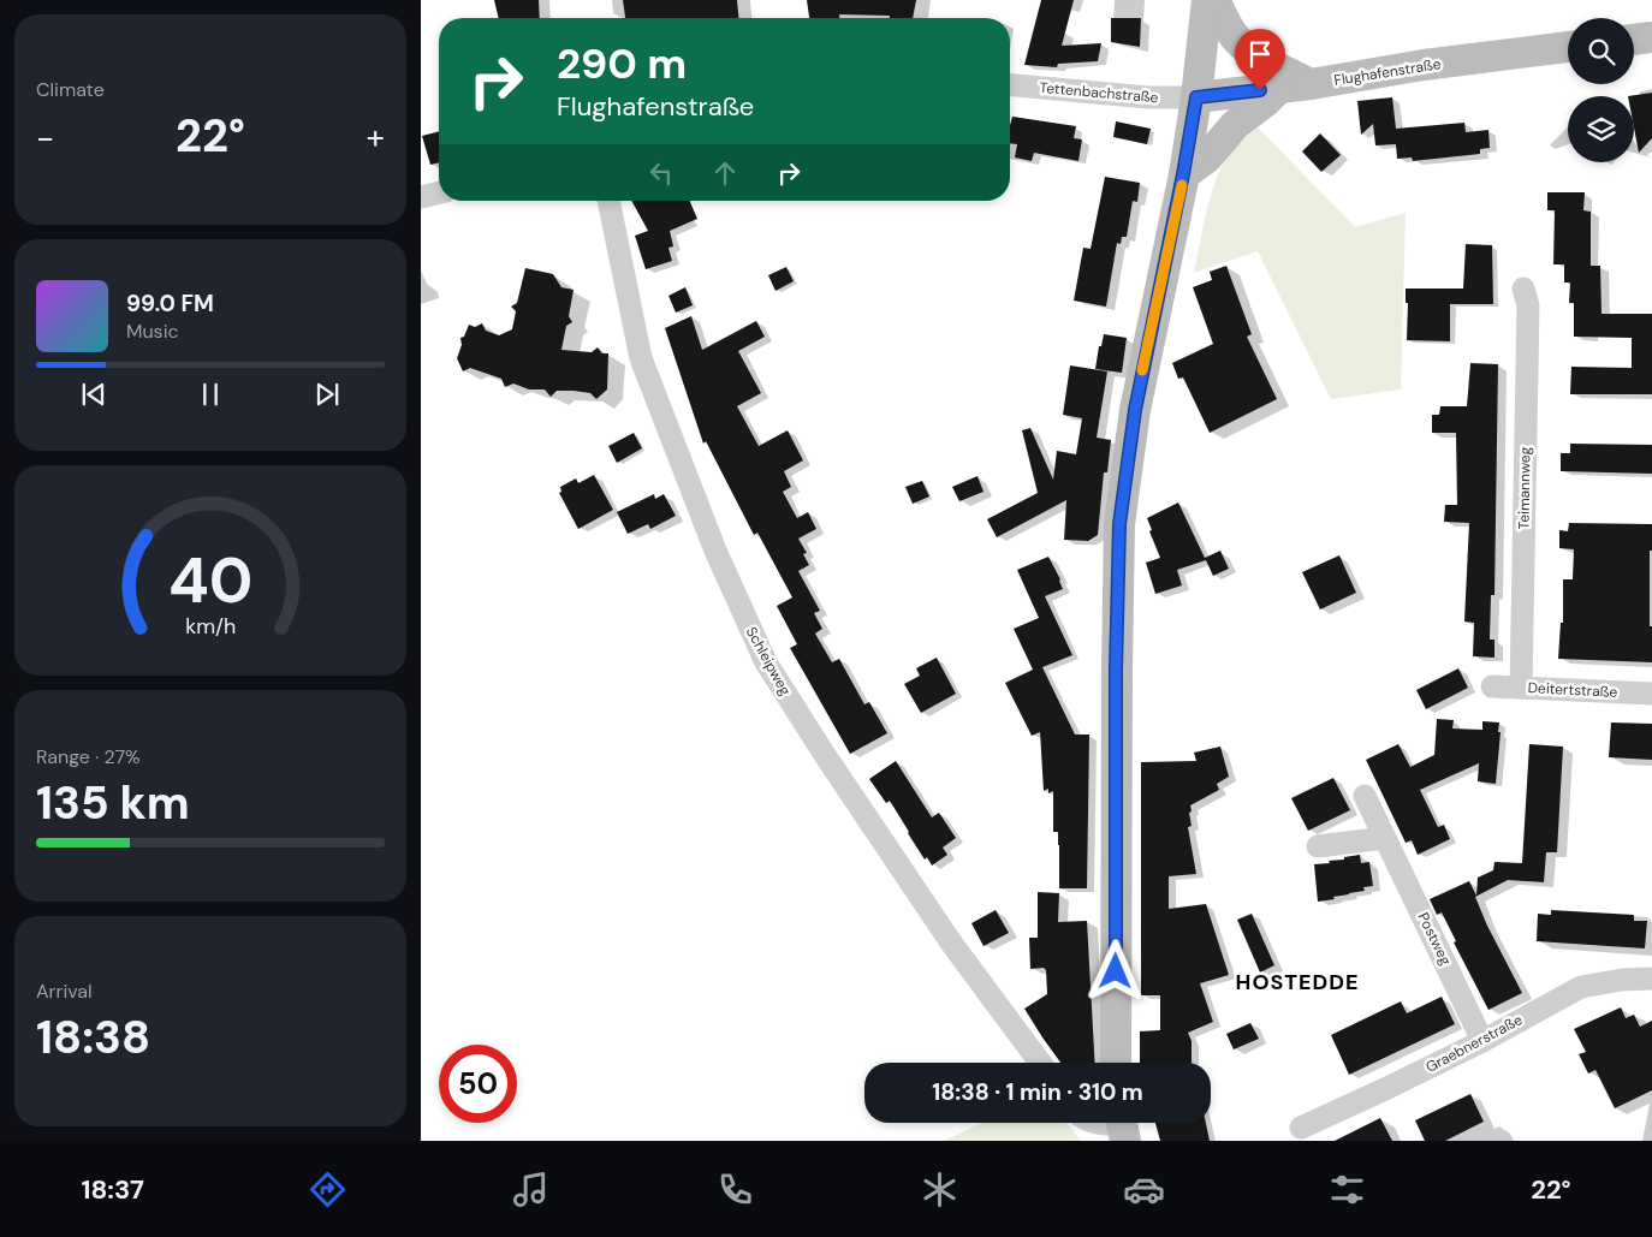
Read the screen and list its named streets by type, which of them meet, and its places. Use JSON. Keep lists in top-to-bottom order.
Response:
{
  "streets": {
    "main road": ["Flughafenstraße"],
    "street": [
      "Tettenbachstraße",
      "Teimannweg",
      "Schleipweg",
      "Deitertstraße",
      "Postweg",
      "Graebnerstraße"
    ]
  },
  "crossings": [
    ["Flughafenstraße", "Tettenbachstraße"],
    ["Teimannweg", "Deitertstraße"],
    ["Postweg", "Graebnerstraße"]
  ],
  "districts": ["HOSTEDDE"],
  "page": {
    "tile": [
      "Climate",
      ["Range · 27%", "135 km"],
      ["Arrival", "18:38"]
    ],
    "turn": ["290 m", "Flughafenstraße"],
    "heat": ["−", "22°", "+"],
    "song": ["99.0 FM", "Music"],
    "limit": "50",
    "trip": "18:38 · 1 min · 310 m",
    "tabs": ["18:37", "22°"],
    "gauge": ["40", "km/h"]
  }
}
